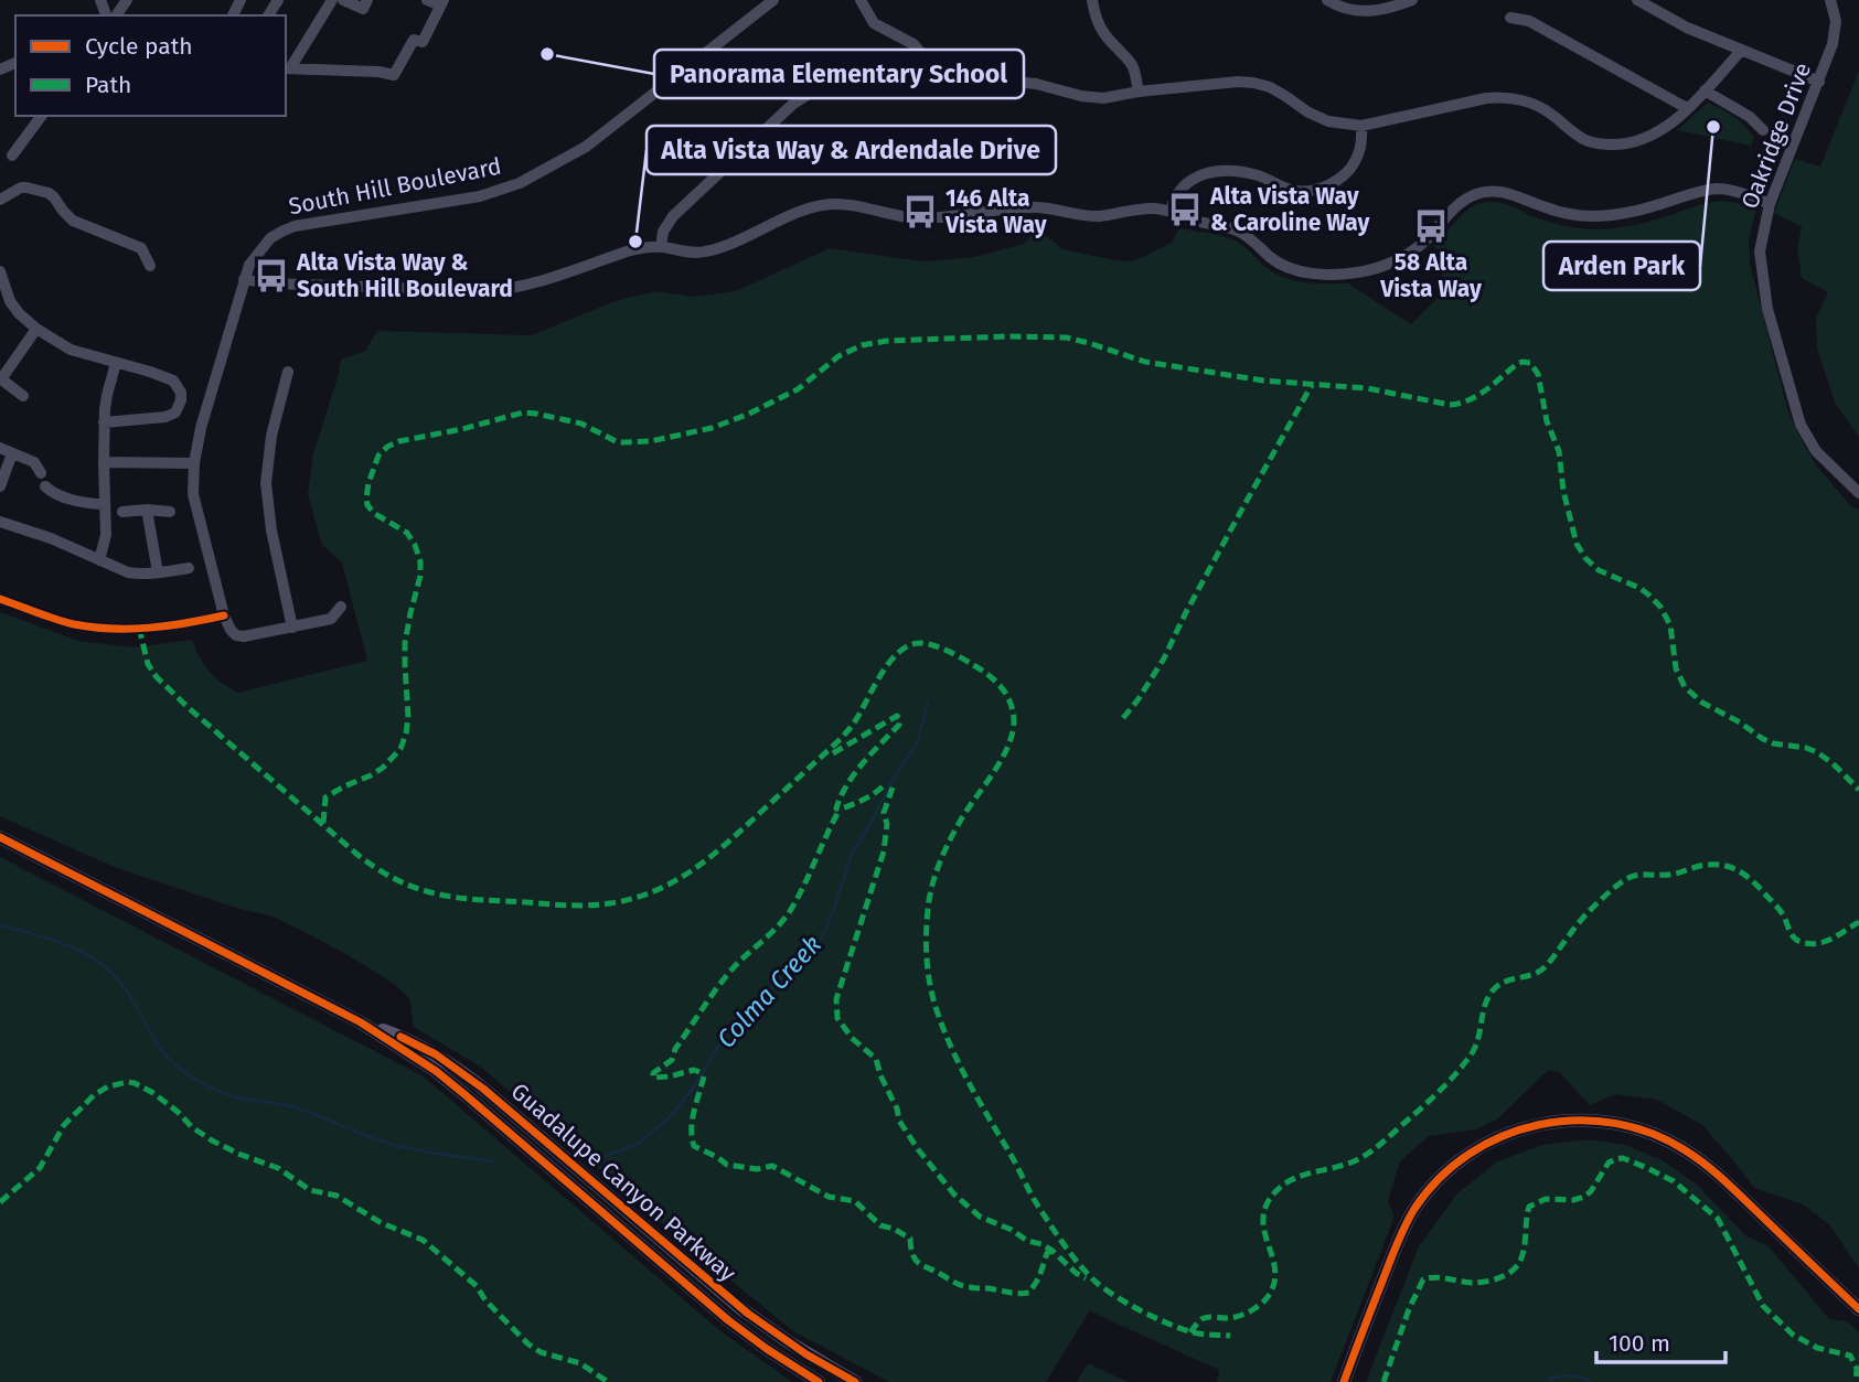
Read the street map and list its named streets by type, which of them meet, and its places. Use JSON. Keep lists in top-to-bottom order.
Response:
{
  "streets": {
    "main road": ["Guadalupe Canyon Parkway"],
    "street": ["Oakridge Drive", "South Hill Boulevard"]
  },
  "water": ["Colma Creek"],
  "places": {
    "other": ["Panorama Elementary School", "Arden Park", "Alta Vista Way & Ardendale Drive"],
    "bus stop": [
      "Alta Vista Way & Caroline Way",
      "146 Alta Vista Way",
      "58 Alta Vista Way",
      "Alta Vista Way & South Hill Boulevard"
    ]
  },
  "legend": ["Cycle path", "Path"],
  "scale_bar": "100 m"
}
